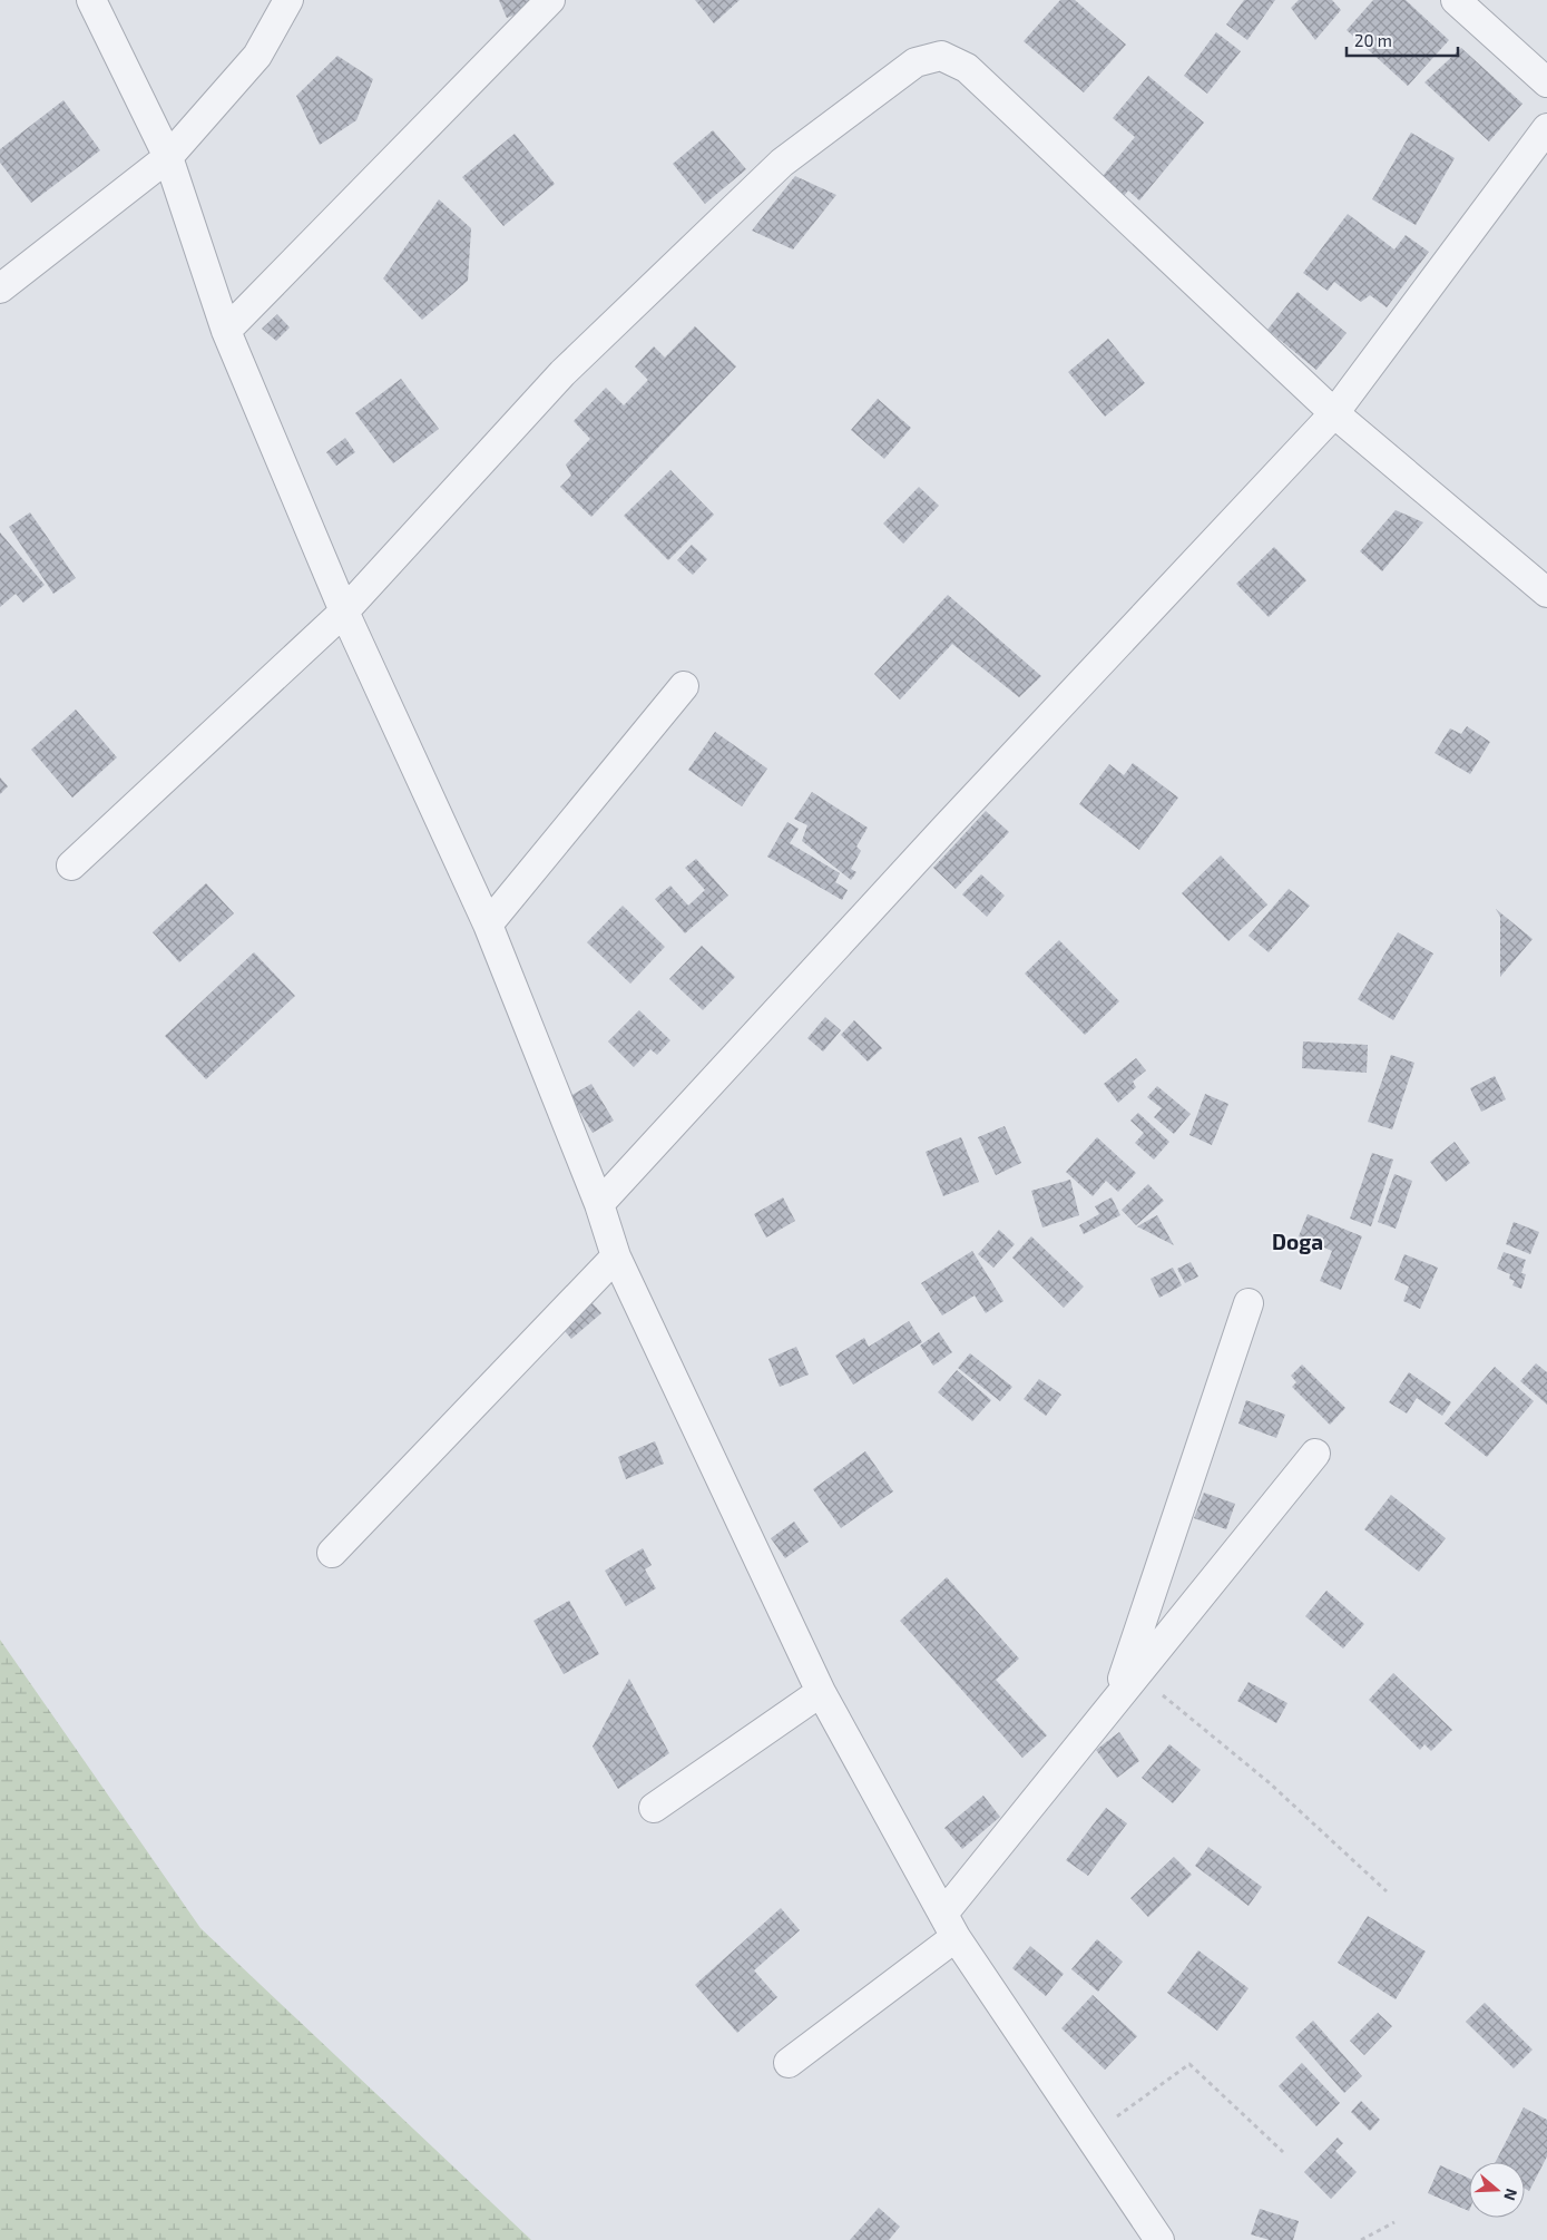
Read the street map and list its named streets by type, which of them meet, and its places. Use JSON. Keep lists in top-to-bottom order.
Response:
{
  "districts": ["Doga"],
  "scale_bar": "20 m",
  "north": "right"
}
